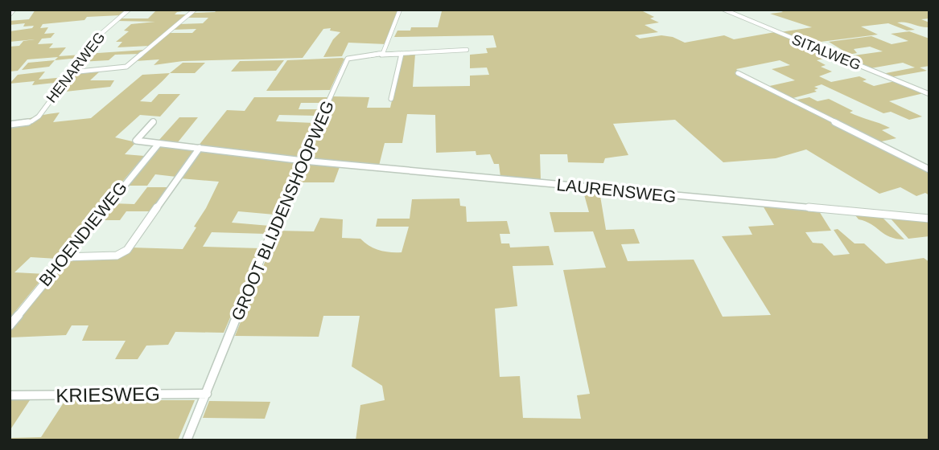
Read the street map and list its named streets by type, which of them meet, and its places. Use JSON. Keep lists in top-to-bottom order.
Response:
{
  "streets": {
    "street": [
      "SITALWEG",
      "HENARWEG",
      "LAURENSWEG",
      "GROOT BLIJDENSHOOPWEG",
      "BHOENDIEWEG",
      "KRIESWEG"
    ]
  },
  "crossings": [
    ["LAURENSWEG", "GROOT BLIJDENSHOOPWEG"],
    ["LAURENSWEG", "BHOENDIEWEG"],
    ["GROOT BLIJDENSHOOPWEG", "KRIESWEG"]
  ]
}
